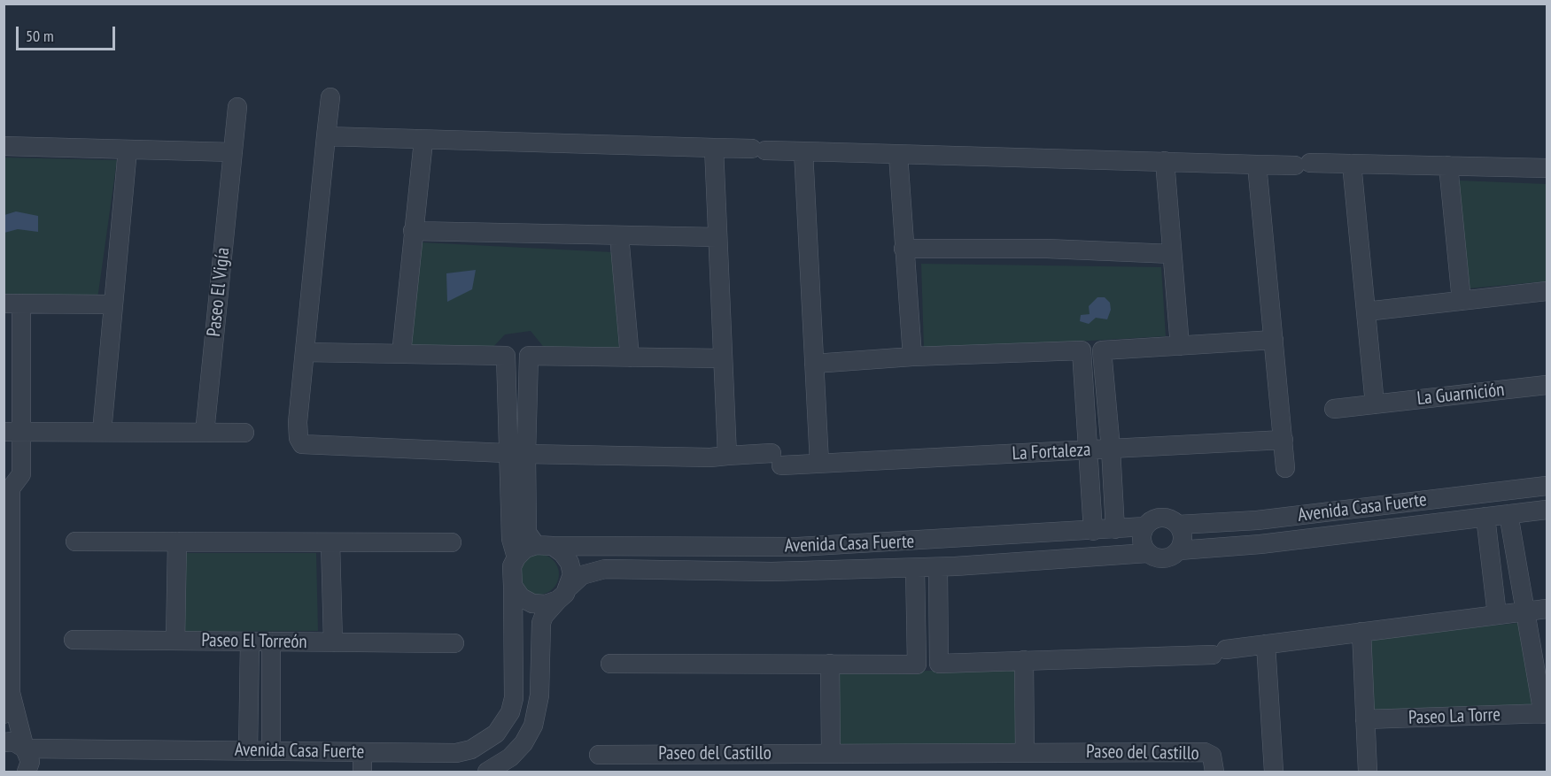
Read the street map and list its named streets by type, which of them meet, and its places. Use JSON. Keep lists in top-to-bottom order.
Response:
{
  "streets": {
    "street": [
      "Paseo El Vigía",
      "La Guarnición",
      "La Fortaleza",
      "Avenida Casa Fuerte",
      "Paseo El Torreón",
      "Paseo La Torre",
      "Paseo del Castillo"
    ]
  },
  "crossings": [
    ["Avenida Casa Fuerte", "Paseo La Torre"]
  ],
  "scale_bar": "50 m"
}
